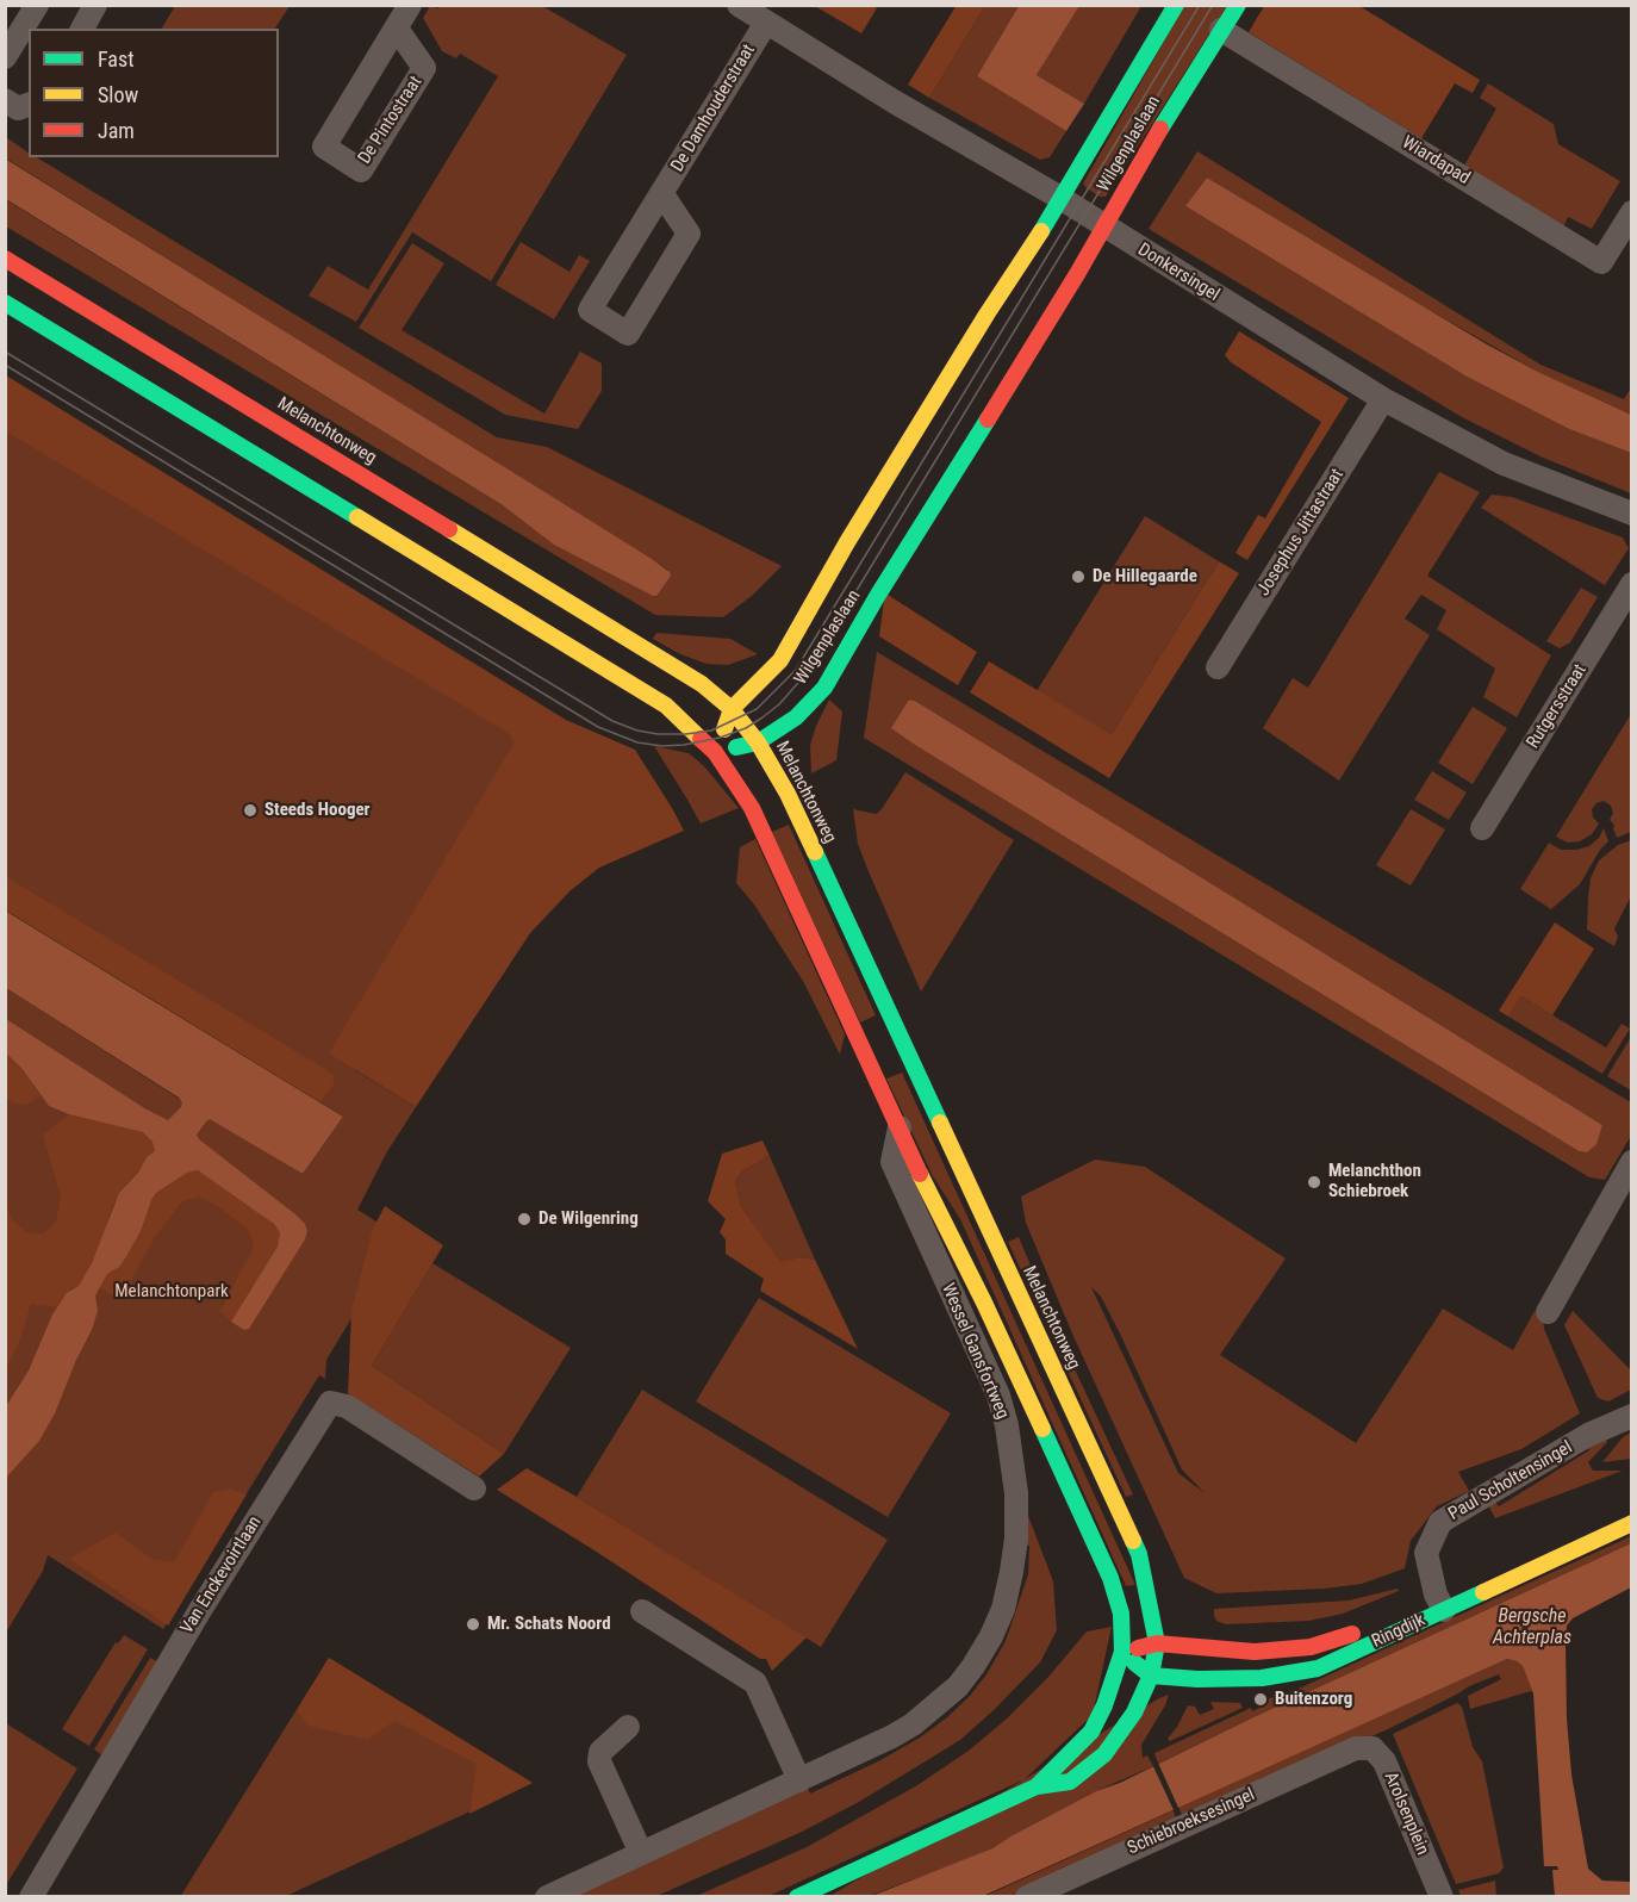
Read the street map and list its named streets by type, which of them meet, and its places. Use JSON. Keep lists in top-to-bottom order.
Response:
{
  "streets": {
    "street": [
      "De Damhouderstraat",
      "De Pintostraat",
      "Wilgenplaslaan",
      "Wiardapad",
      "Donkersingel",
      "Melanchtonweg",
      "Josephus Jittastraat",
      "Rutgersstraat",
      "Wessel Gansfortweg",
      "Paul Scholtensingel",
      "Van Enckevoirtlaan",
      "Ringdijk",
      "Arolsenplein",
      "Schiebroeksesingel"
    ]
  },
  "crossings": [
    ["De Damhouderstraat", "Donkersingel"],
    ["Wilgenplaslaan", "Wiardapad"],
    ["Wilgenplaslaan", "Donkersingel"],
    ["Wilgenplaslaan", "Melanchtonweg"],
    ["Donkersingel", "Josephus Jittastraat"],
    ["Melanchtonweg", "Ringdijk"],
    ["Paul Scholtensingel", "Ringdijk"],
    ["Arolsenplein", "Schiebroeksesingel"]
  ],
  "water": ["Bergsche Achterplas"],
  "parks": ["Melanchtonpark"],
  "places": [
    "De Hillegaarde",
    "Steeds Hooger",
    "Melanchthon Schiebroek",
    "De Wilgenring",
    "Mr. Schats Noord",
    "Buitenzorg"
  ],
  "legend": ["Fast", "Slow", "Jam"]
}
